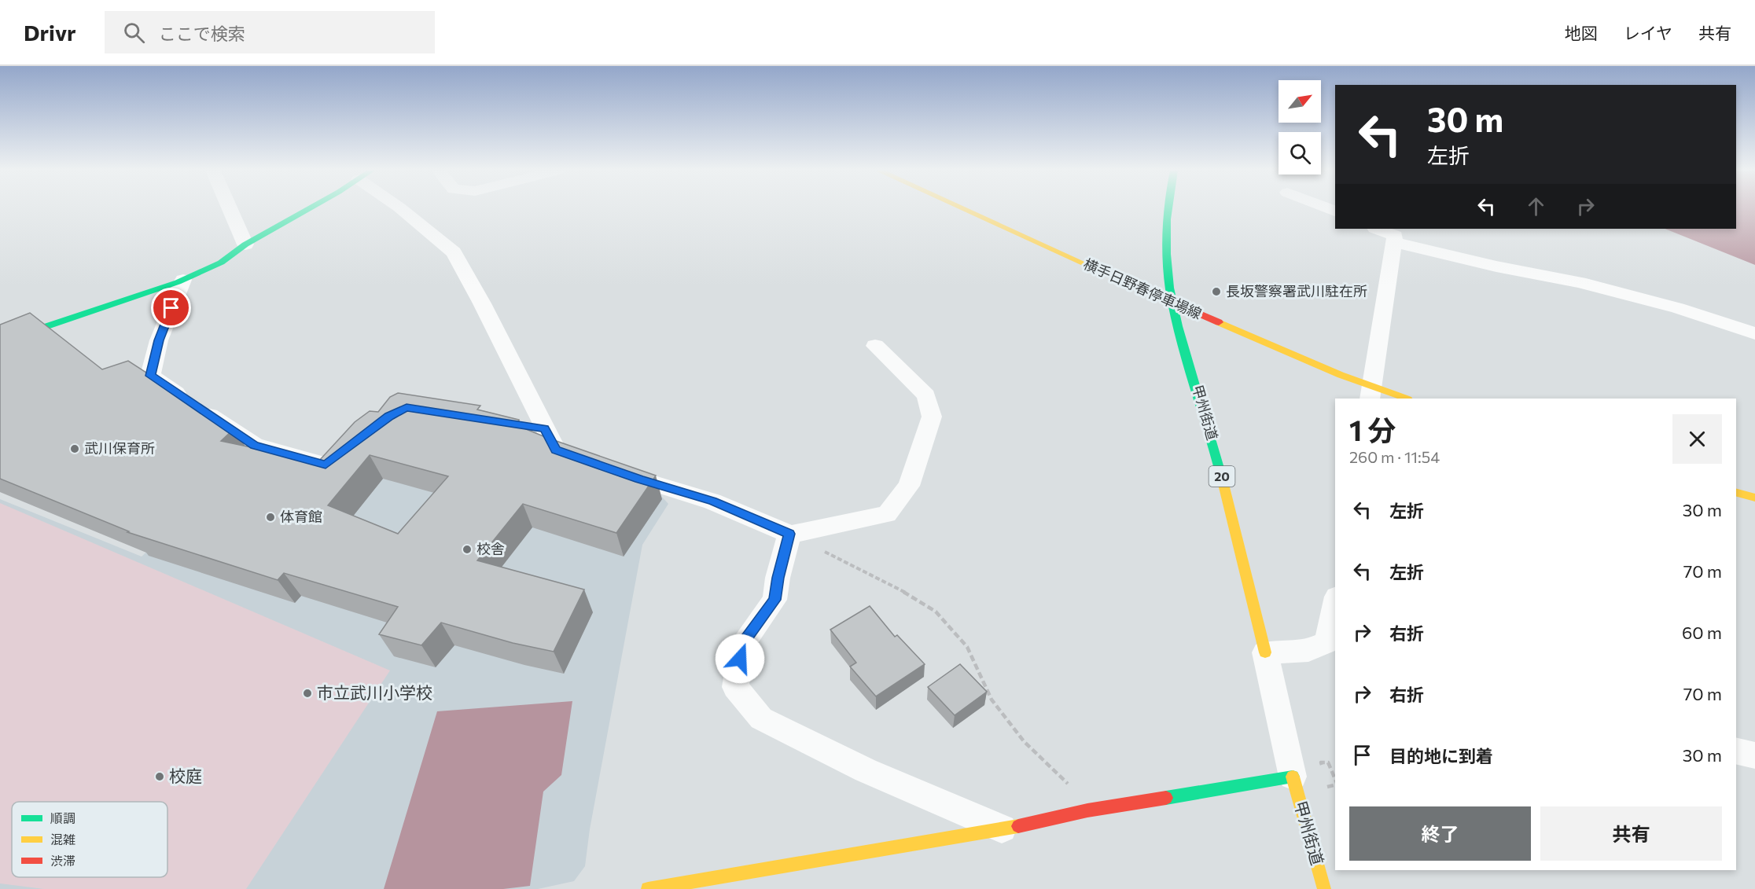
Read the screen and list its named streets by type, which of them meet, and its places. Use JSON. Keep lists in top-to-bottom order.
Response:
{
  "streets": {
    "main road": ["横手日野春停車場線", "甲州街道", "20"]
  },
  "crossings": [
    ["横手日野春停車場線", "甲州街道"]
  ],
  "places": [
    "長坂警察署武川駐在所",
    "武川保育所",
    "体育館",
    "校舎",
    "市立武川小学校",
    "校庭"
  ],
  "legend": ["順調", "混雑", "渋滞"],
  "north": "top right",
  "page": {
    "header": "Drivr",
    "search": "ここで検索",
    "nav": ["地図", "レイヤ", "共有"],
    "turn": ["30 m", "左折"],
    "heading": ["1 分", "260 m · 11:54"],
    "list": [
      {
        "name": "左折",
        "value": "30 m"
      },
      {
        "name": "左折",
        "value": "70 m"
      },
      {
        "name": "右折",
        "value": "60 m"
      },
      {
        "name": "右折",
        "value": "70 m"
      },
      {
        "name": "目的地に到着",
        "value": "30 m"
      }
    ],
    "buttons": ["終了", "共有"]
  }
}
